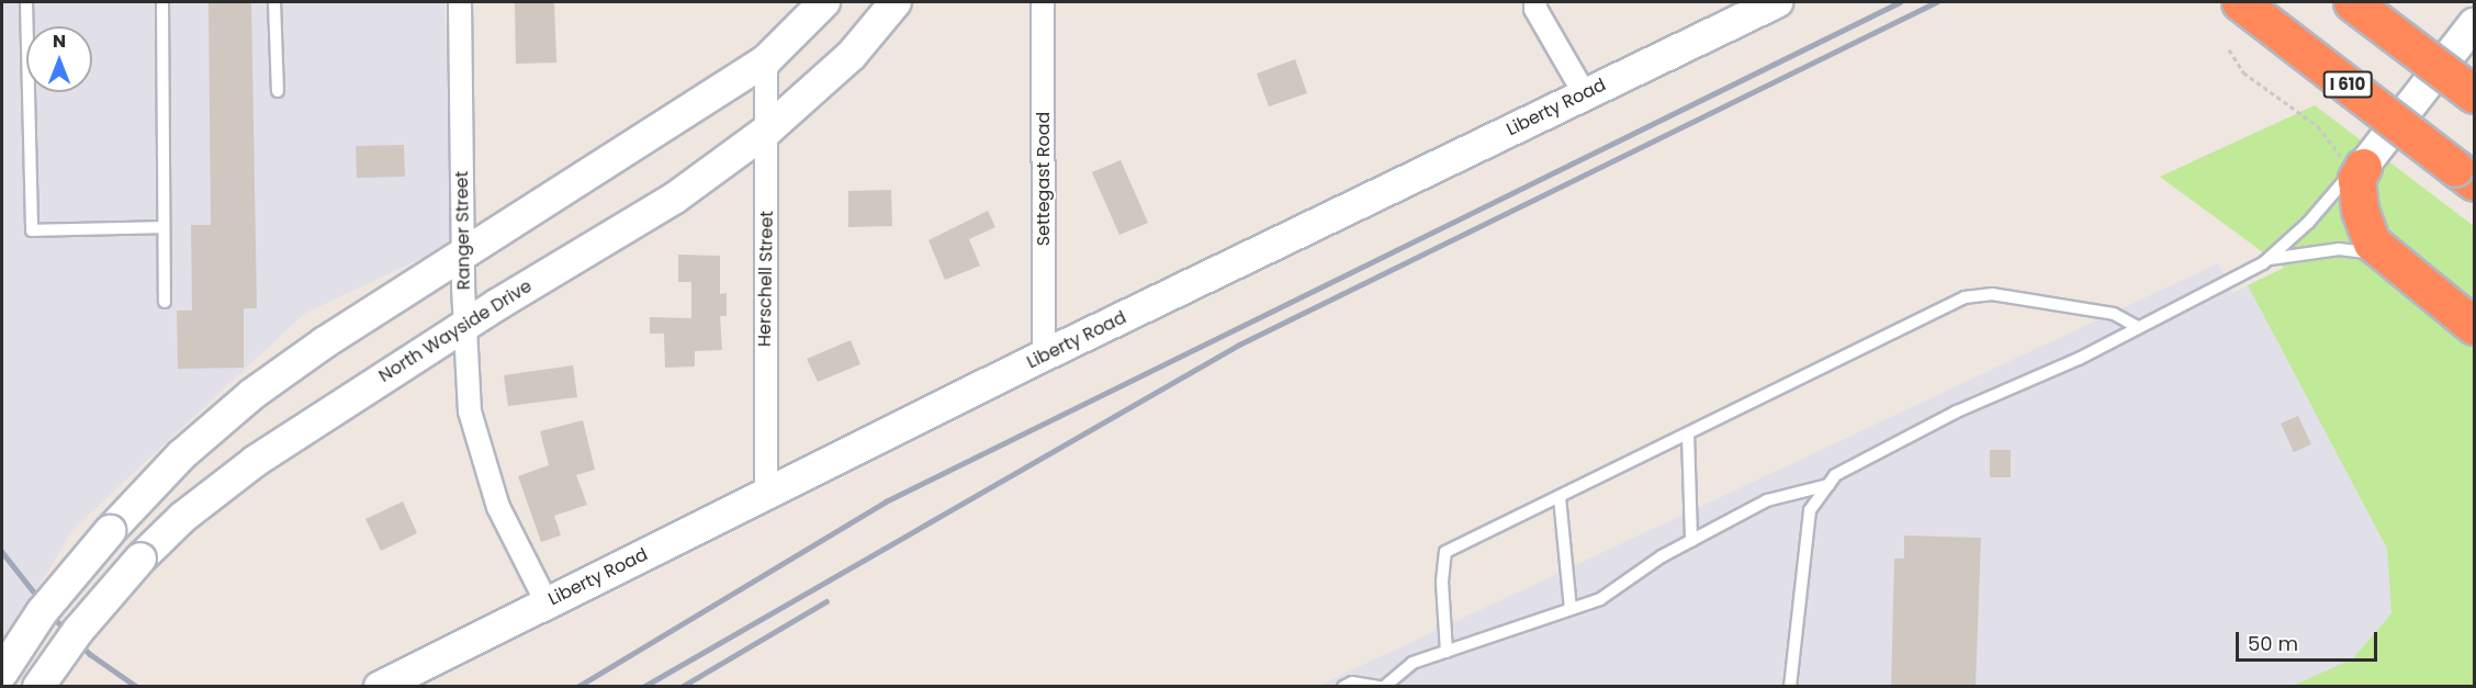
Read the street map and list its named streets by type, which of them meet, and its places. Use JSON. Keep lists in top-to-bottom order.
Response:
{
  "streets": {
    "highway": ["I 610"],
    "main road": ["Liberty Road", "North Wayside Drive"],
    "street": ["Settegast Road", "Ranger Street", "Herschell Street"]
  },
  "crossings": [
    ["Liberty Road", "Settegast Road"],
    ["Liberty Road", "Ranger Street"],
    ["Liberty Road", "Herschell Street"],
    ["Ranger Street", "North Wayside Drive"],
    ["Herschell Street", "North Wayside Drive"]
  ],
  "scale_bar": "50 m",
  "north": "top"
}
